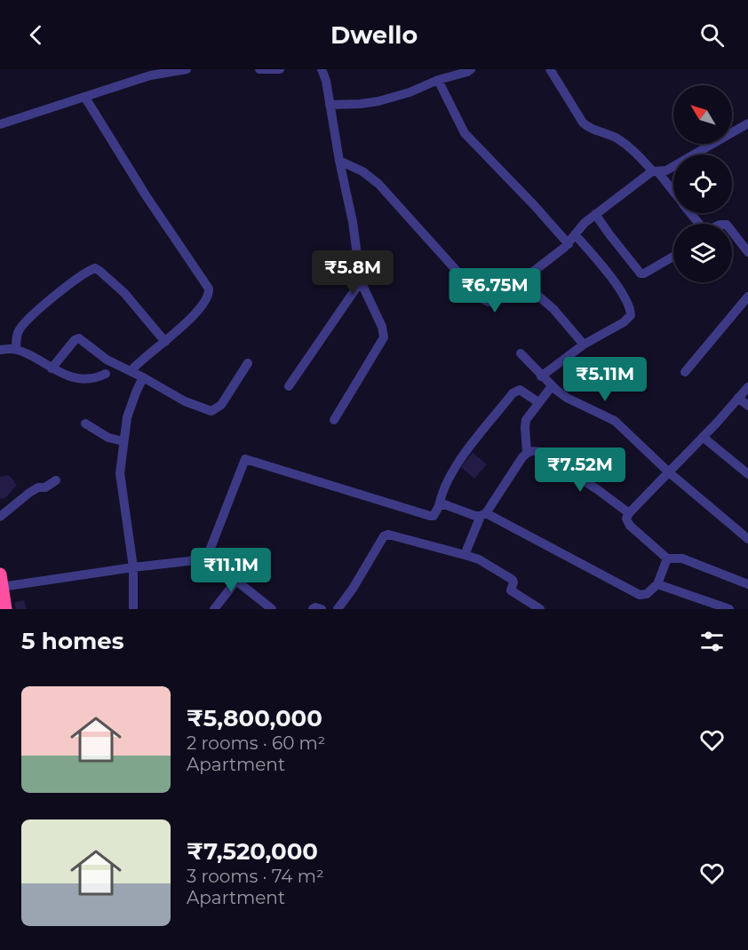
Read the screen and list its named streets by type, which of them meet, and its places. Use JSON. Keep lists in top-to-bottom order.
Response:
{
  "north": "top left",
  "page": {
    "header": "Dwello",
    "price": [
      "₹5.8M",
      "₹6.75M",
      "₹5.11M",
      "₹7.52M",
      "₹11.1M"
    ],
    "heading": "5 homes",
    "list": [
      {
        "name": "₹5,800,000",
        "note": "2 rooms · 60 m² · Apartment"
      },
      {
        "name": "₹7,520,000",
        "note": "3 rooms · 74 m² · Apartment"
      }
    ]
  }
}
